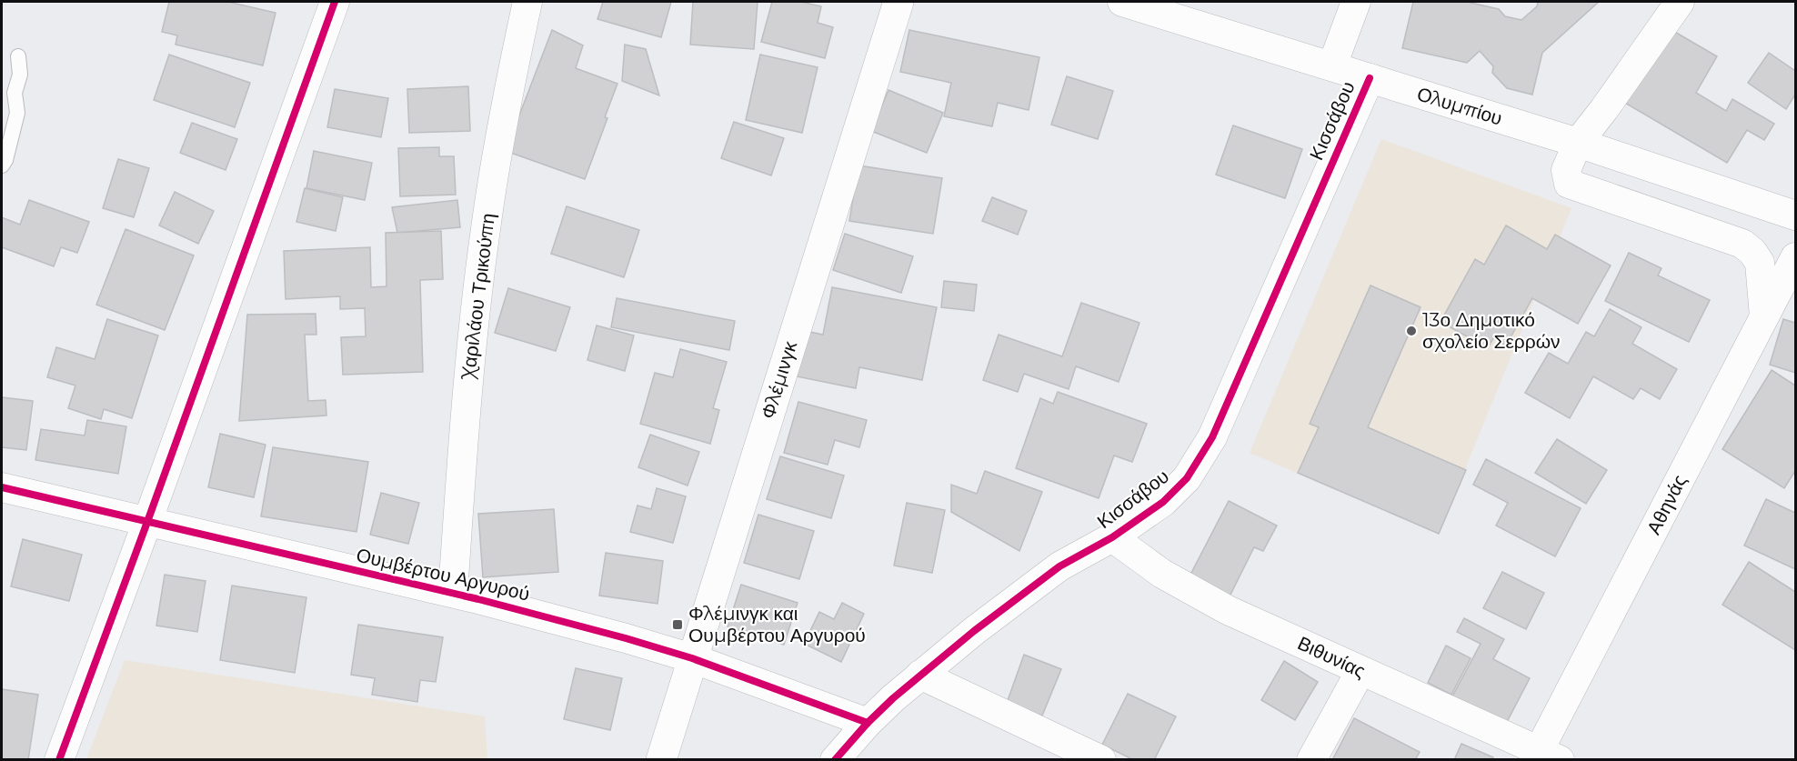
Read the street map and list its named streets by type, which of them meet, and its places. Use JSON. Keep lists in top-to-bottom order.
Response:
{
  "streets": {
    "main road": ["Φλέμινγκ"],
    "street": [
      "Ολυμπίου",
      "Κισσάβου",
      "Χαριλάου Τρικούπη",
      "Αθηνάς",
      "Ουμβέρτου Αργυρού",
      "Βιθυνίας"
    ]
  },
  "crossings": [
    ["Ολυμπίου", "Κισσάβου"],
    ["Κισσάβου", "Ουμβέρτου Αργυρού"],
    ["Κισσάβου", "Βιθυνίας"],
    ["Χαριλάου Τρικούπη", "Ουμβέρτου Αργυρού"],
    ["Φλέμινγκ", "Ουμβέρτου Αργυρού"],
    ["Αθηνάς", "Βιθυνίας"]
  ],
  "places": {
    "other": ["13ο Δημοτικό σχολείο Σερρών"],
    "transit": ["Φλέμινγκ και Ουμβέρτου Αργυρού"]
  }
}
